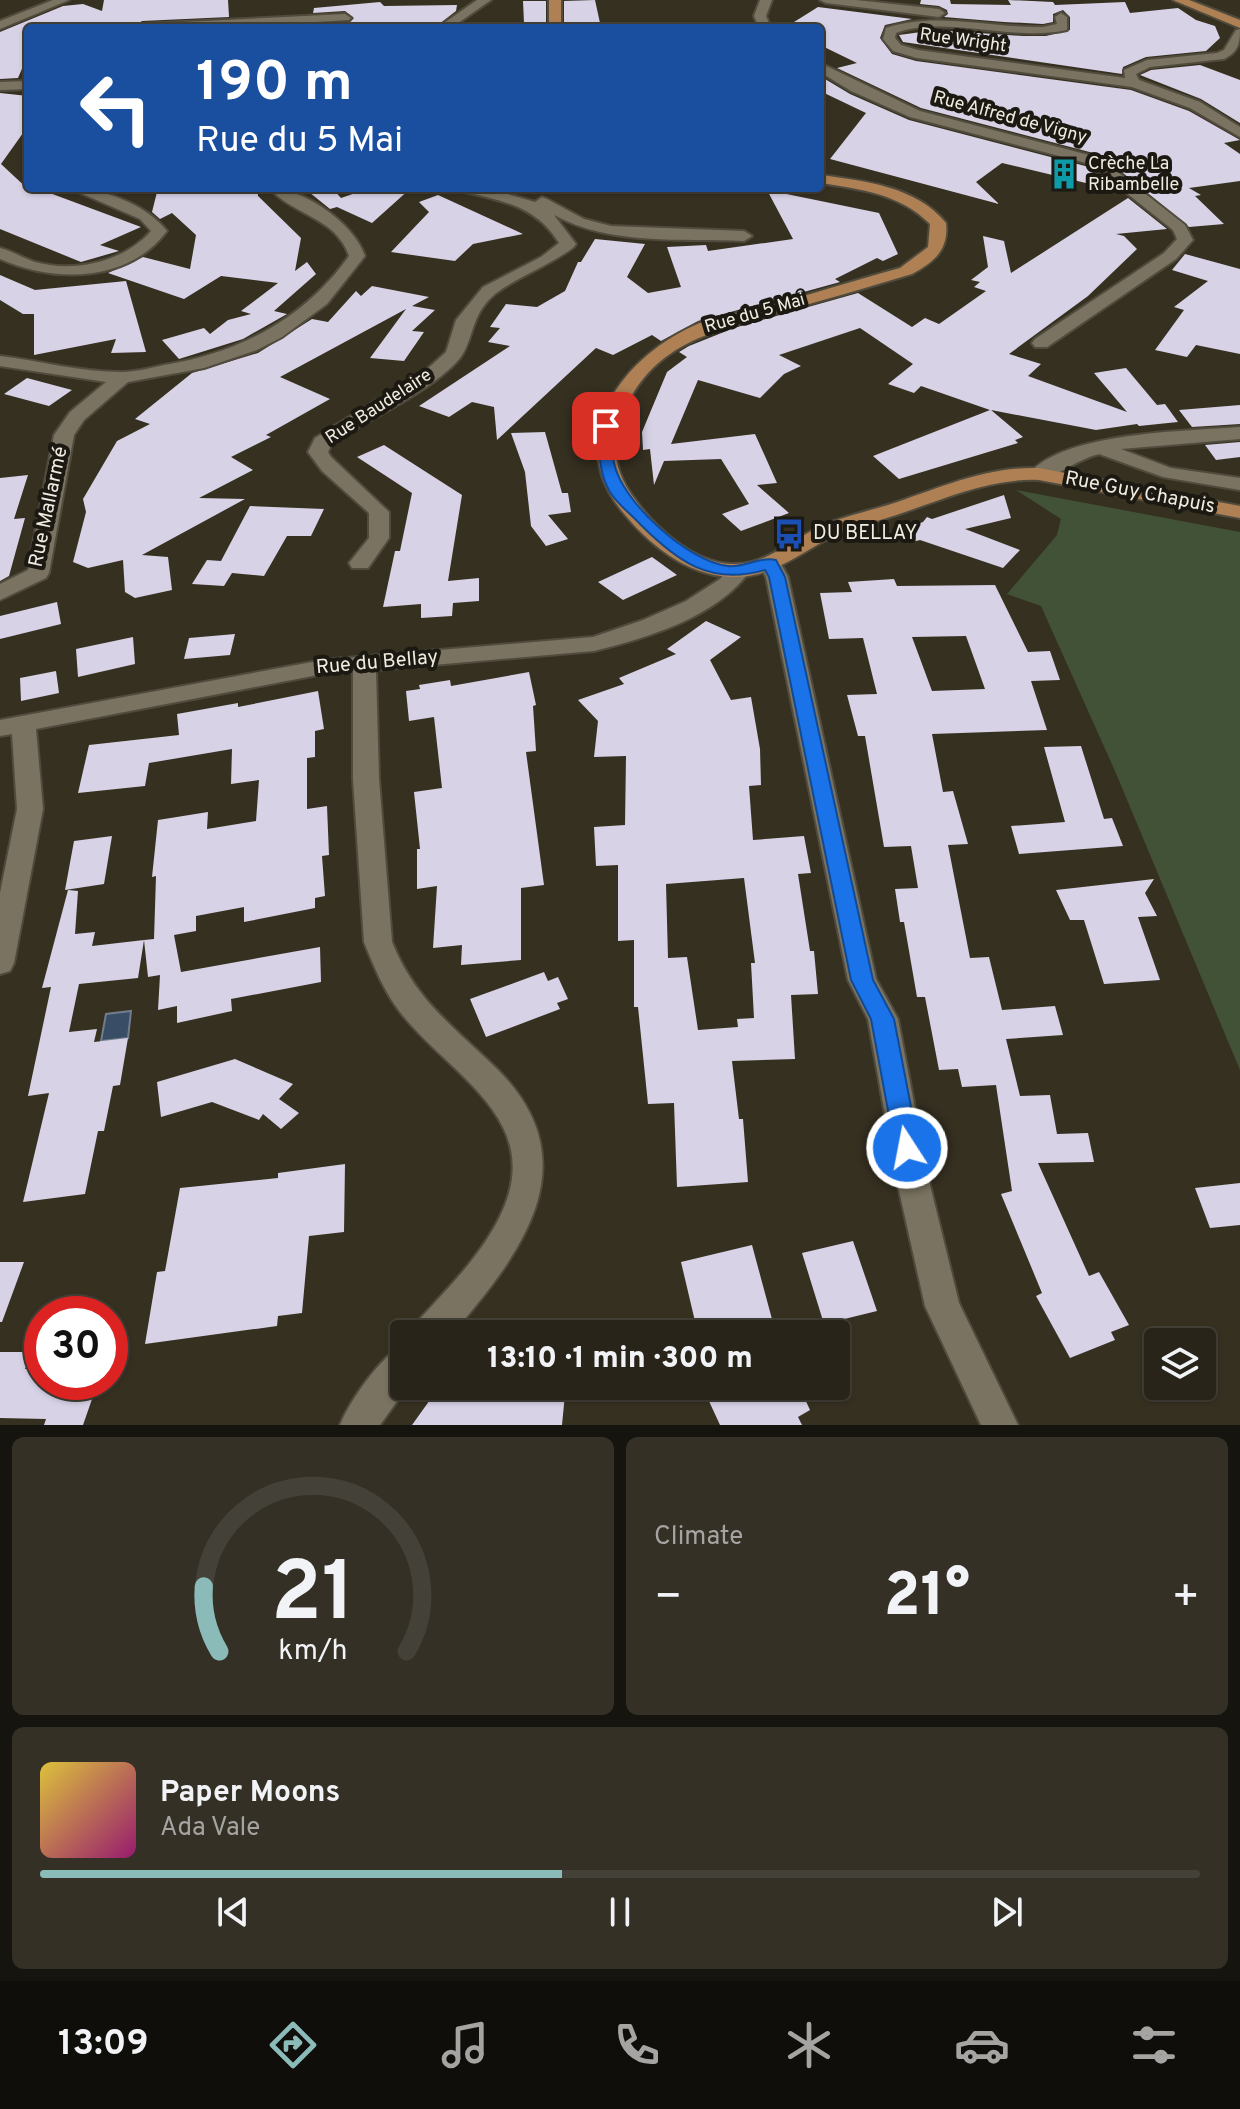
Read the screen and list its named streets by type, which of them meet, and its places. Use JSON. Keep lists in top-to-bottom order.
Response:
{
  "streets": {
    "main road": ["Rue du 5 Mai", "Rue Guy Chapuis"],
    "street": [
      "Rue Wright",
      "Rue Alfred de Vigny",
      "Rue Baudelaire",
      "Rue Mallarmé",
      "Rue du Bellay"
    ]
  },
  "crossings": [
    ["Rue du 5 Mai", "Rue Guy Chapuis"],
    ["Rue du 5 Mai", "Rue du Bellay"]
  ],
  "places": {
    "building": ["Crèche La Ribambelle"],
    "bus stop": ["DU BELLAY"]
  },
  "page": {
    "turn": ["190 m", "Rue du 5 Mai"],
    "limit": "30",
    "trip": "13:10 · 1 min · 300 m",
    "tile": "Climate",
    "heat": ["−", "21°", "+"],
    "song": ["Paper Moons", "Ada Vale"],
    "tabs": "13:09",
    "gauge": ["21", "km/h"]
  }
}
